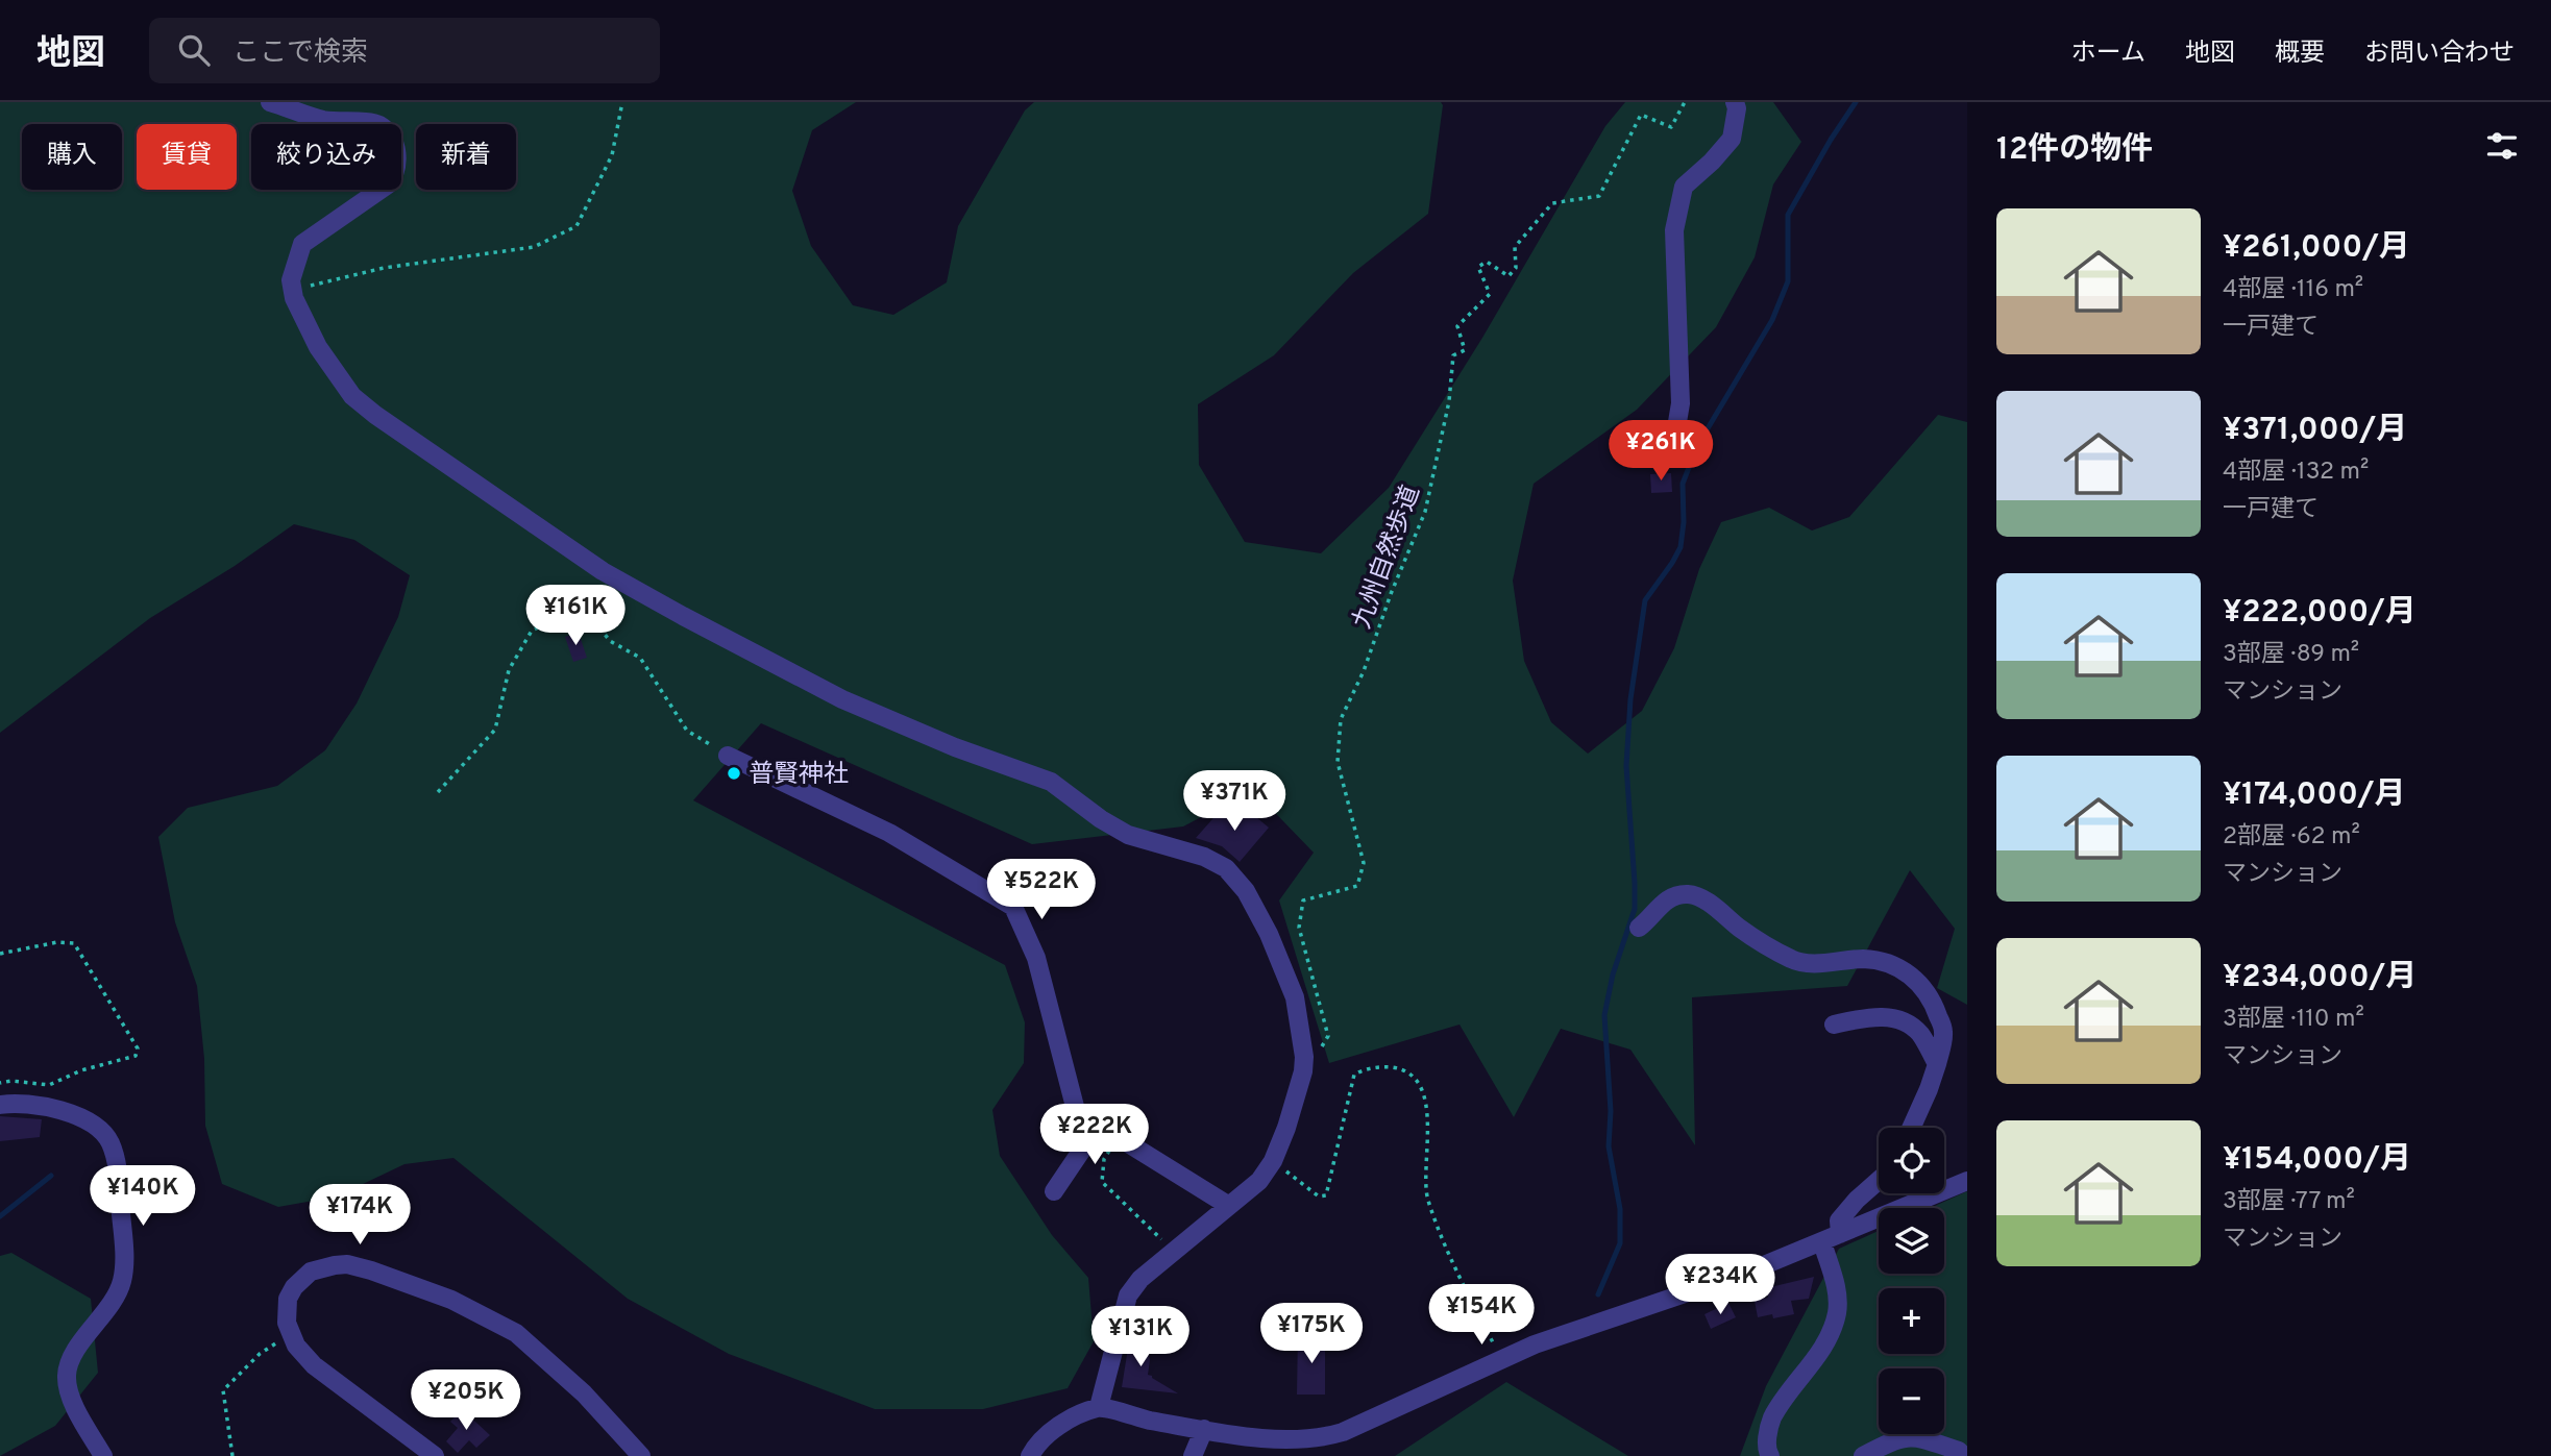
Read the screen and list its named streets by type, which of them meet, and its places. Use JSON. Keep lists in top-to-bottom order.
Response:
{
  "streets": {
    "path": ["九州自然歩道"]
  },
  "places": ["普賢神社"],
  "page": {
    "header": "地図",
    "search": "ここで検索",
    "nav": [
      "ホーム",
      "地図",
      "概要",
      "お問い合わせ"
    ],
    "heading": "12件の物件",
    "chip": [
      "購入",
      "賃貸",
      "絞り込み",
      "新着"
    ],
    "list": [
      {
        "name": "¥261,000/月",
        "note": "4部屋 · 116 m² · 一戸建て"
      },
      {
        "name": "¥371,000/月",
        "note": "4部屋 · 132 m² · 一戸建て"
      },
      {
        "name": "¥222,000/月",
        "note": "3部屋 · 89 m² · マンション"
      },
      {
        "name": "¥174,000/月",
        "note": "2部屋 · 62 m² · マンション"
      },
      {
        "name": "¥234,000/月",
        "note": "3部屋 · 110 m² · マンション"
      },
      {
        "name": "¥154,000/月",
        "note": "3部屋 · 77 m² · マンション"
      }
    ],
    "price": [
      "¥261K",
      "¥161K",
      "¥371K",
      "¥522K",
      "¥222K",
      "¥140K",
      "¥174K",
      "¥234K",
      "¥154K",
      "¥175K",
      "¥131K",
      "¥205K"
    ],
    "map_buttons": ["+", "−"]
  }
}
